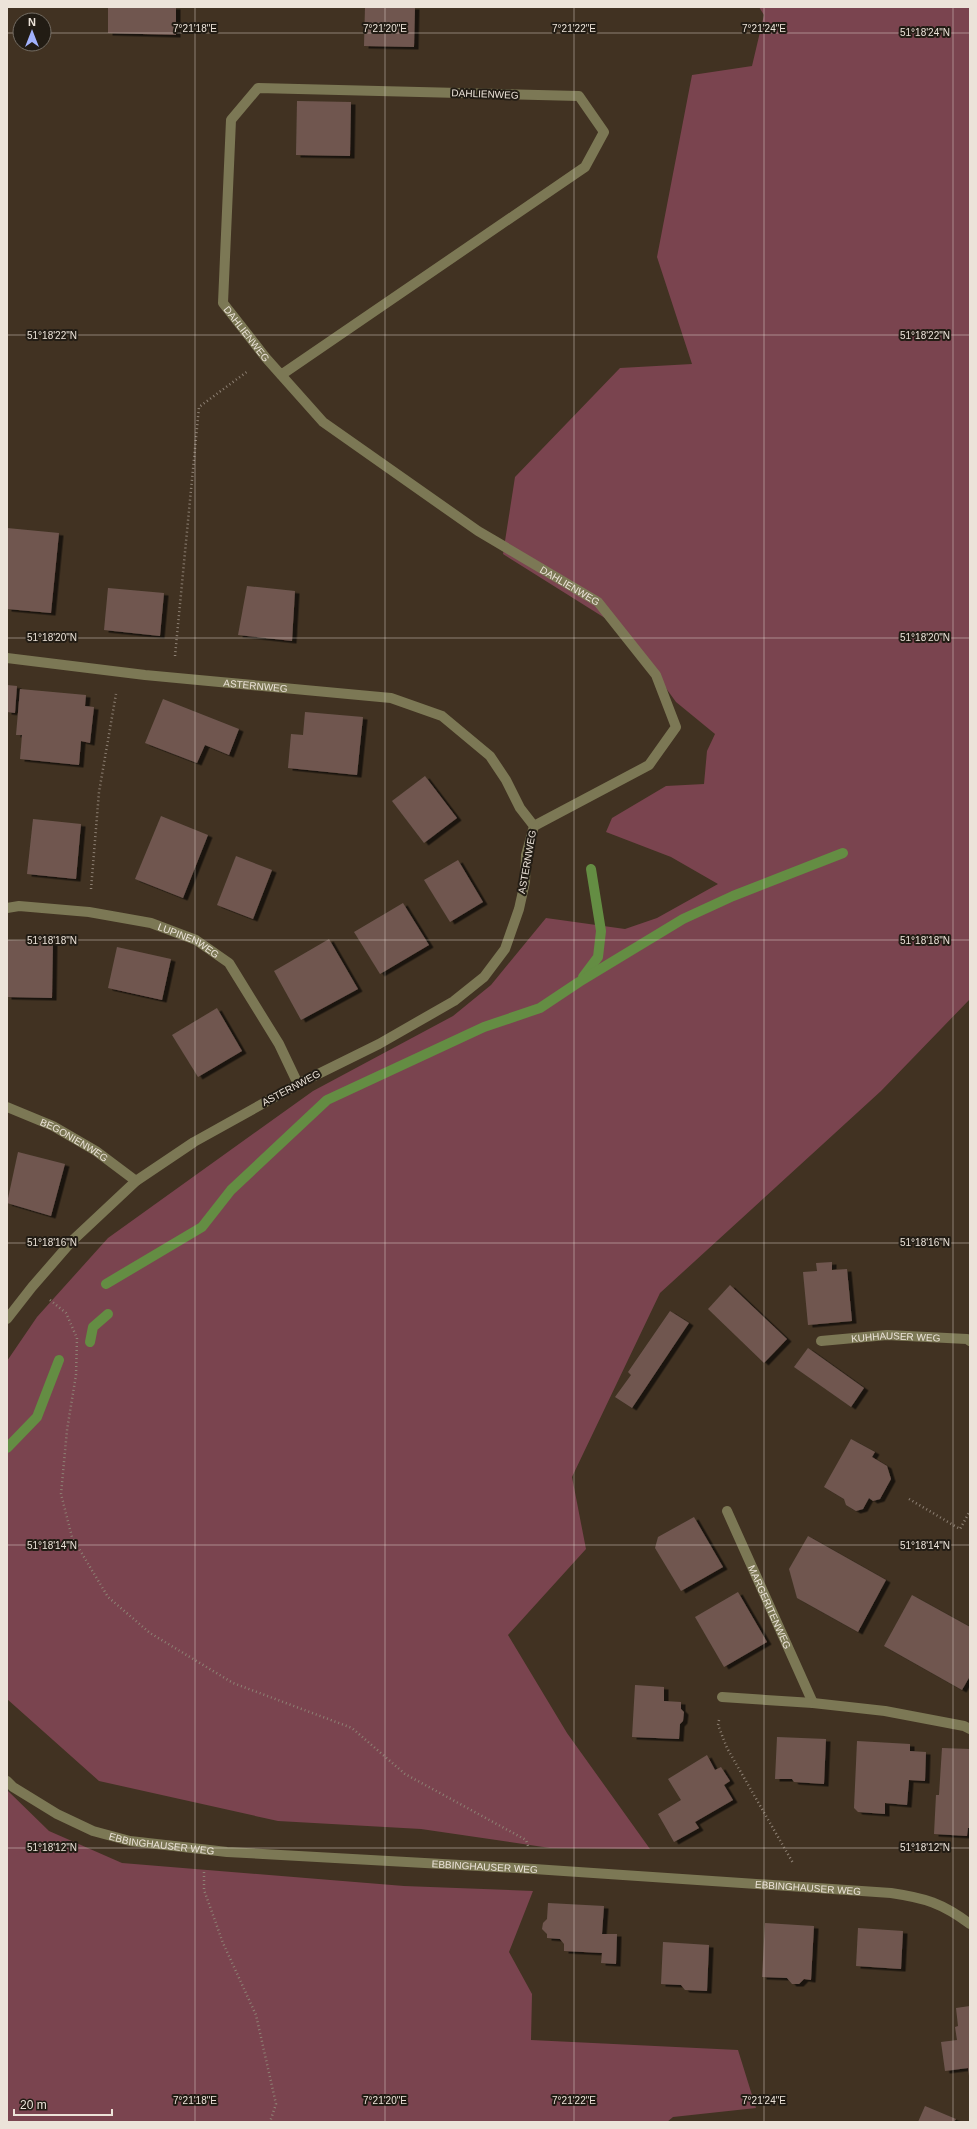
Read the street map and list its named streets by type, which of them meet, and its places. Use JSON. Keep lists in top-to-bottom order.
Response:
{
  "streets": {
    "street": [
      "DAHLIENWEG",
      "ASTERNWEG",
      "LUPINENWEG",
      "BEGONIENWEG",
      "KUHHAUSER WEG",
      "MARGERITENWEG",
      "EBBINGHAUSER WEG"
    ]
  },
  "crossings": [
    ["DAHLIENWEG", "ASTERNWEG"],
    ["ASTERNWEG", "LUPINENWEG"],
    ["ASTERNWEG", "BEGONIENWEG"]
  ],
  "scale_bar": "20 m",
  "north": "top",
  "coordinates": [
    "7°21'18\"E",
    "7°21'20\"E",
    "7°21'22\"E",
    "7°21'24\"E",
    "51°18'24\"N",
    "51°18'22\"N",
    "51°18'20\"N",
    "51°18'18\"N",
    "51°18'16\"N",
    "51°18'14\"N",
    "51°18'12\"N"
  ]
}
